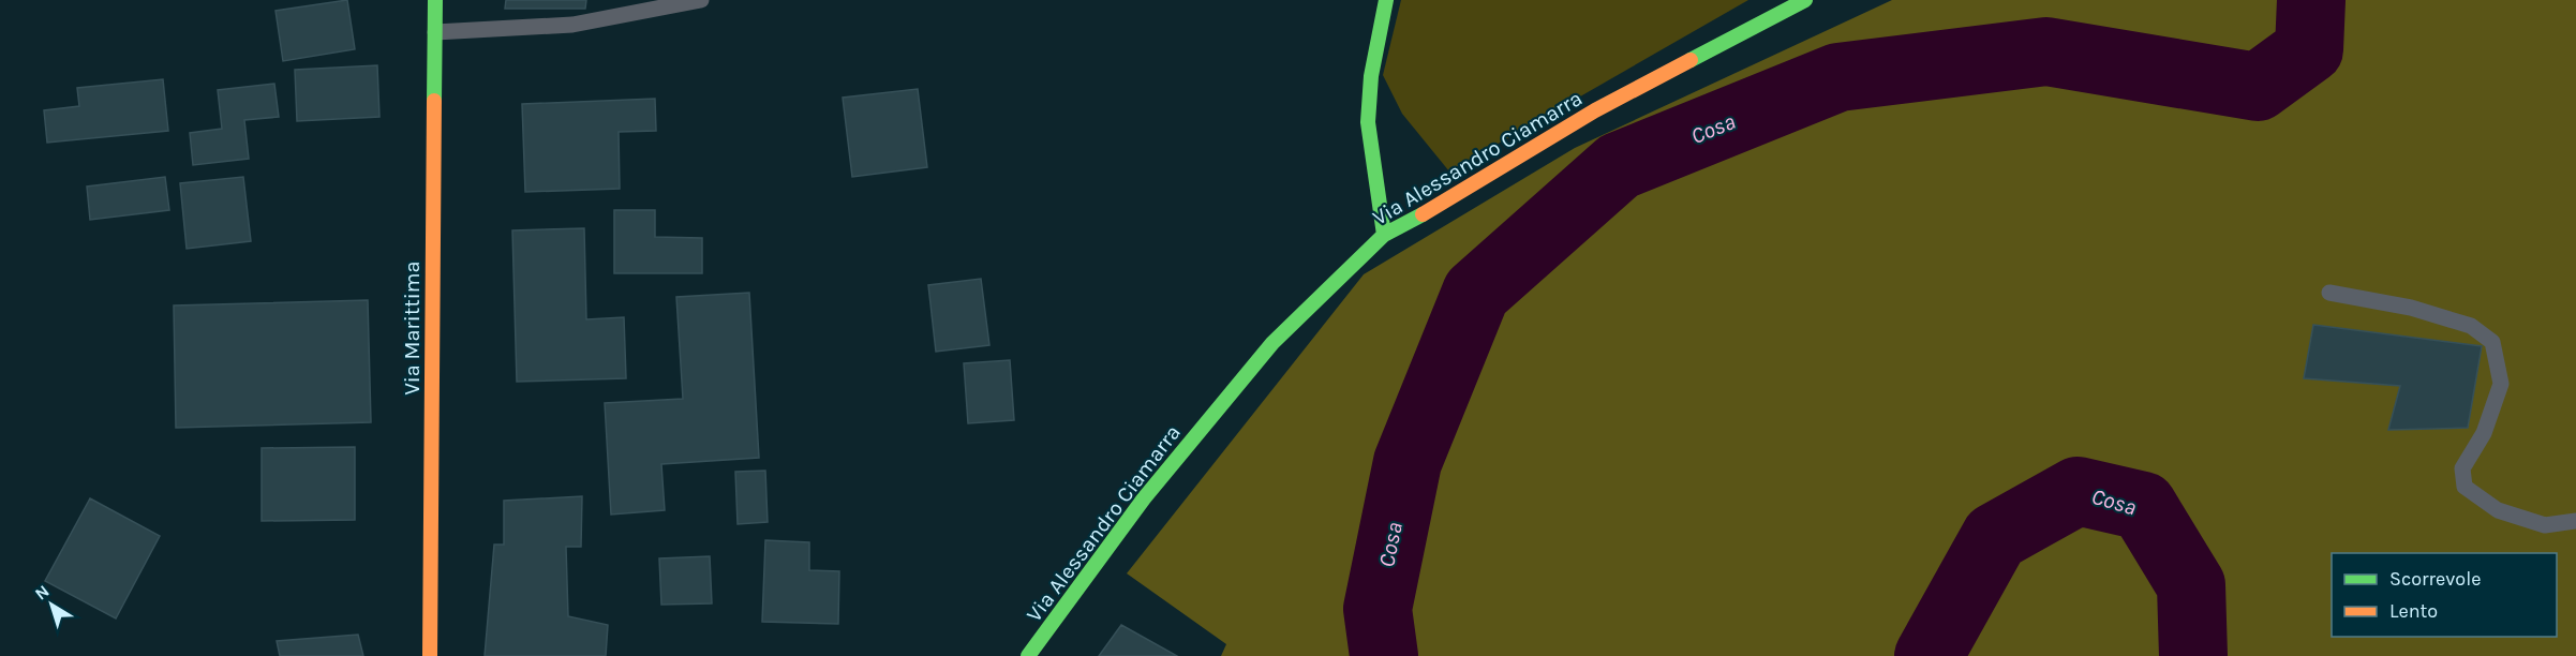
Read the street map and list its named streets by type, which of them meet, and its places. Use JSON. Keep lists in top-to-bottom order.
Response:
{
  "streets": {
    "street": ["Via Alessandro Ciamarra", "Via Marittima"]
  },
  "water": ["Cosa"],
  "legend": ["Scorrevole", "Lento"],
  "north": "top left"
}
